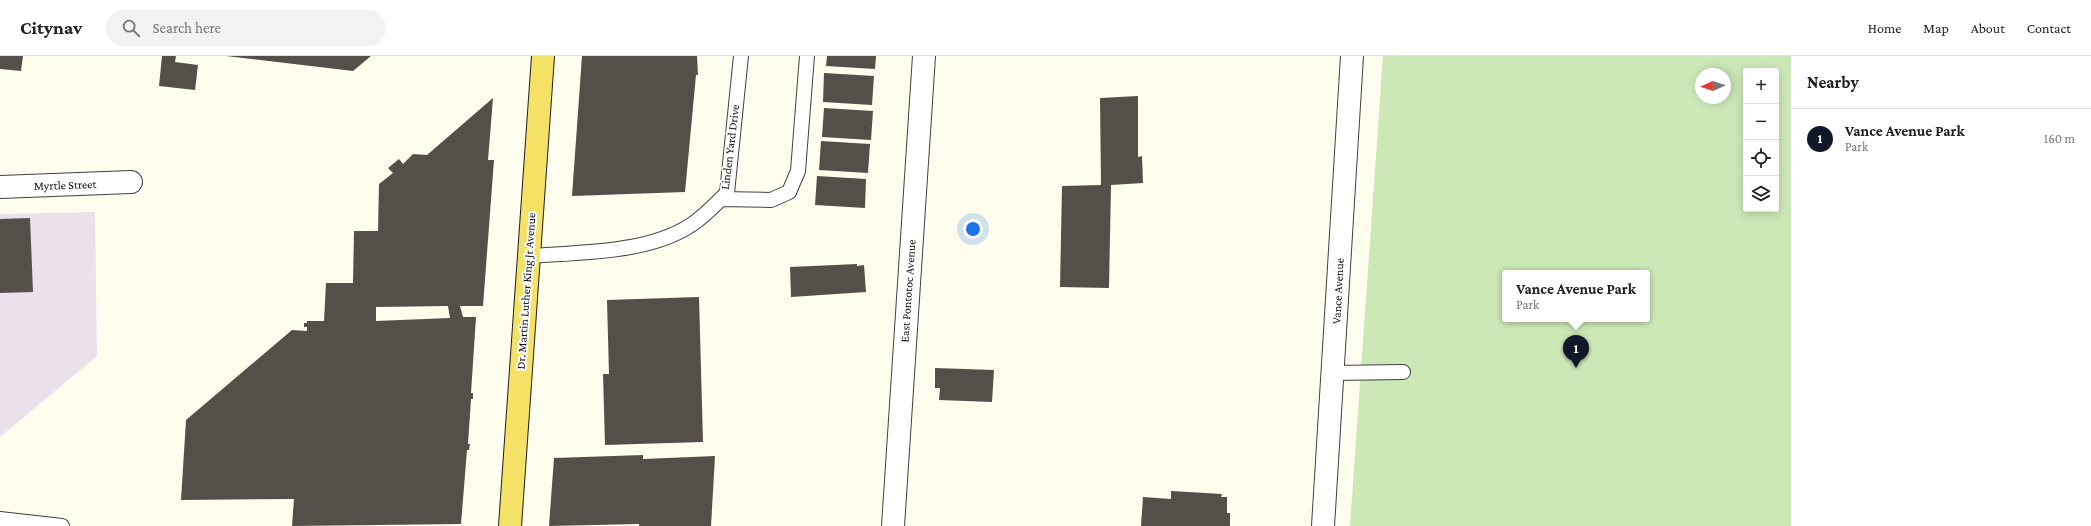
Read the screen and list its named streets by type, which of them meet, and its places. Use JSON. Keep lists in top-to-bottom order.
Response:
{
  "streets": {
    "main road": ["Dr. Martin Luther King Jr Avenue"],
    "street": ["Myrtle Street", "East Pontotoc Avenue", "Vance Avenue"],
    "lane": ["Linden Yard Drive"]
  },
  "crossings": [
    ["Linden Yard Drive", "Dr. Martin Luther King Jr Avenue"]
  ],
  "north": "left",
  "page": {
    "header": "Citynav",
    "search": "Search here",
    "nav": [
      "Home",
      "Map",
      "About",
      "Contact"
    ],
    "heading": "Nearby",
    "map_buttons": ["+", "−"],
    "list": [
      {
        "mark": "1",
        "name": "Vance Avenue Park",
        "note": "Park",
        "value": "160 m"
      }
    ],
    "popup": ["Vance Avenue Park", "Park"],
    "pins": "1"
  }
}
